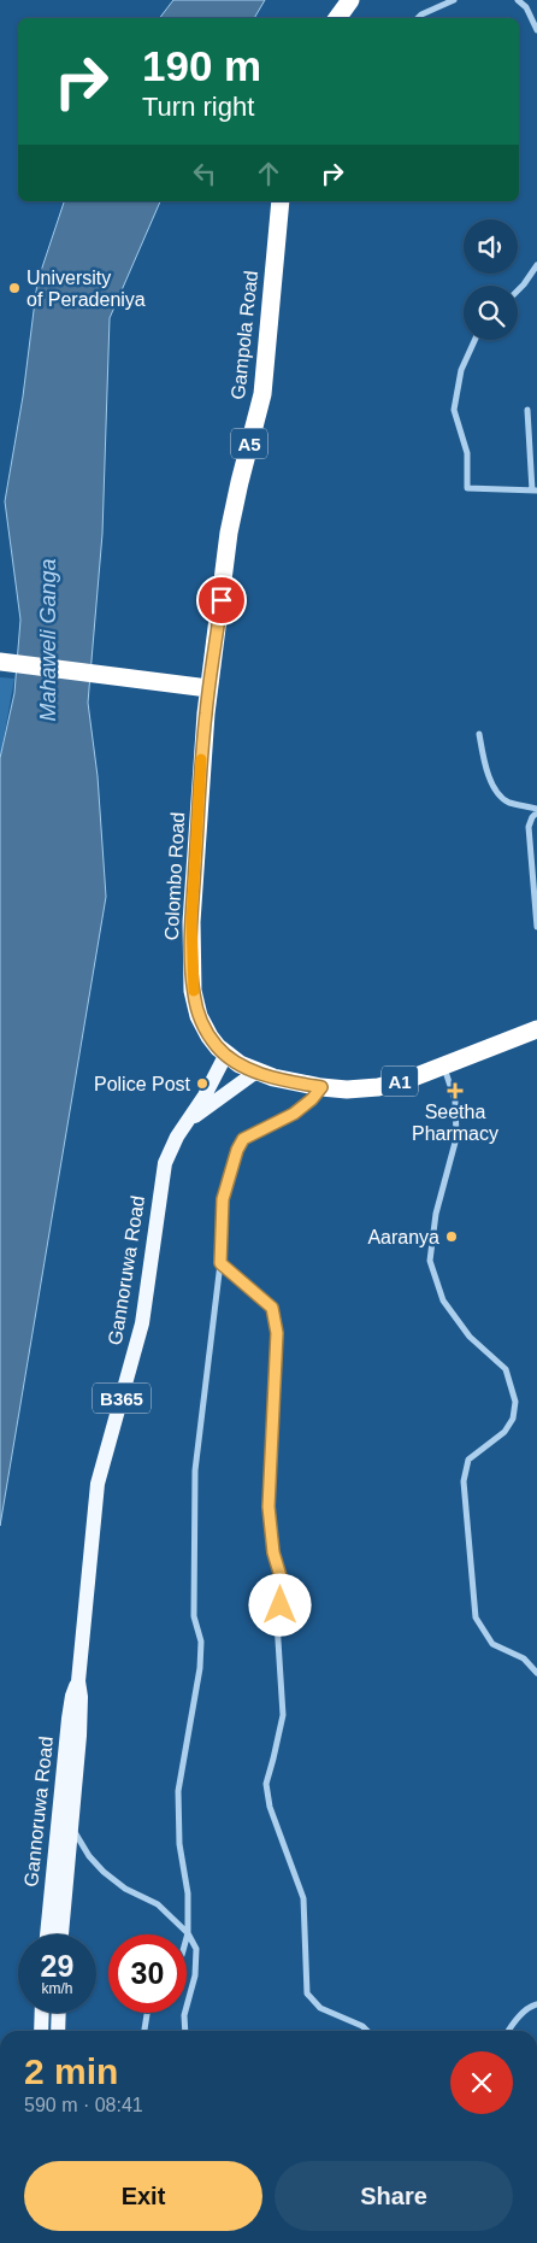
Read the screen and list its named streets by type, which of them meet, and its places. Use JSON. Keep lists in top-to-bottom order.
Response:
{
  "streets": {
    "highway": [
      "Gampola Road",
      "A5",
      "Colombo Road",
      "A1"
    ],
    "main road": ["Gannoruwa Road", "B365"]
  },
  "crossings": [
    ["Gampola Road", "Colombo Road"],
    ["Colombo Road", "Gannoruwa Road"]
  ],
  "water": ["Mahaweli Ganga"],
  "places": {
    "other": ["University of Peradeniya", "Police Post", "Aaranya"],
    "health": ["Seetha Pharmacy"]
  },
  "page": {
    "turn": ["190 m", "Turn right"],
    "speed": "29 km/h",
    "limit": "30",
    "heading": ["2 min", "590 m · 08:41"],
    "buttons": ["Exit", "Share"]
  }
}
